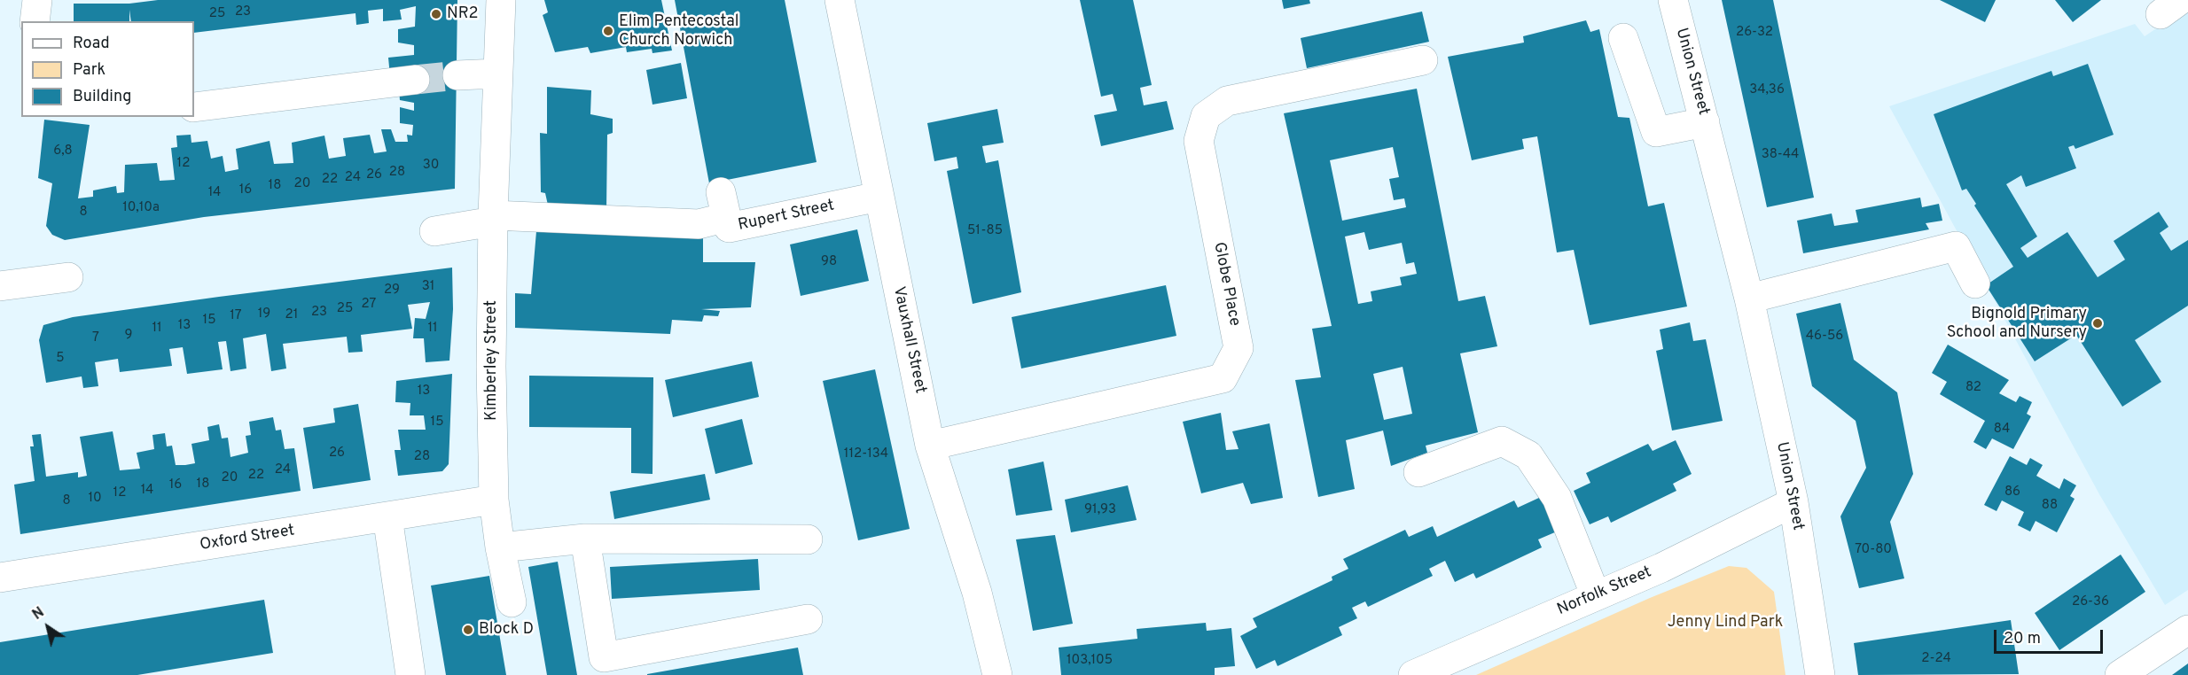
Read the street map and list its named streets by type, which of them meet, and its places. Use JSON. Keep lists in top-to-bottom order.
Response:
{
  "streets": {
    "street": [
      "Union Street",
      "Rupert Street",
      "Globe Place",
      "Vauxhall Street",
      "Kimberley Street",
      "Oxford Street",
      "Norfolk Street"
    ]
  },
  "crossings": [
    ["Union Street", "Norfolk Street"],
    ["Rupert Street", "Vauxhall Street"],
    ["Rupert Street", "Kimberley Street"],
    ["Globe Place", "Vauxhall Street"],
    ["Kimberley Street", "Oxford Street"]
  ],
  "parks": ["Jenny Lind Park"],
  "places": [
    "NR2",
    "Elim Pentecostal Church Norwich",
    "Bignold Primary School and Nursery",
    "Block D"
  ],
  "house_numbers": [
    "23",
    "25",
    "26-32",
    "34,36",
    "6,8",
    "38-44",
    "12",
    "30",
    "28",
    "26",
    "24",
    "22",
    "20",
    "18",
    "16",
    "14",
    "10,10a",
    "8",
    "51-85",
    "98",
    "31",
    "29",
    "27",
    "25",
    "23",
    "19",
    "21",
    "17",
    "15",
    "13",
    "11",
    "11",
    "9",
    "46-56",
    "7",
    "5",
    "82",
    "13",
    "15",
    "84",
    "26",
    "112-134",
    "28",
    "24",
    "22",
    "20",
    "18",
    "16",
    "14",
    "86",
    "12",
    "10",
    "8",
    "88",
    "91,93",
    "70-80",
    "26-36",
    "2-24",
    "103,105"
  ],
  "legend": ["Road", "Park", "Building"],
  "scale_bar": "20 m",
  "north": "top left"
}
